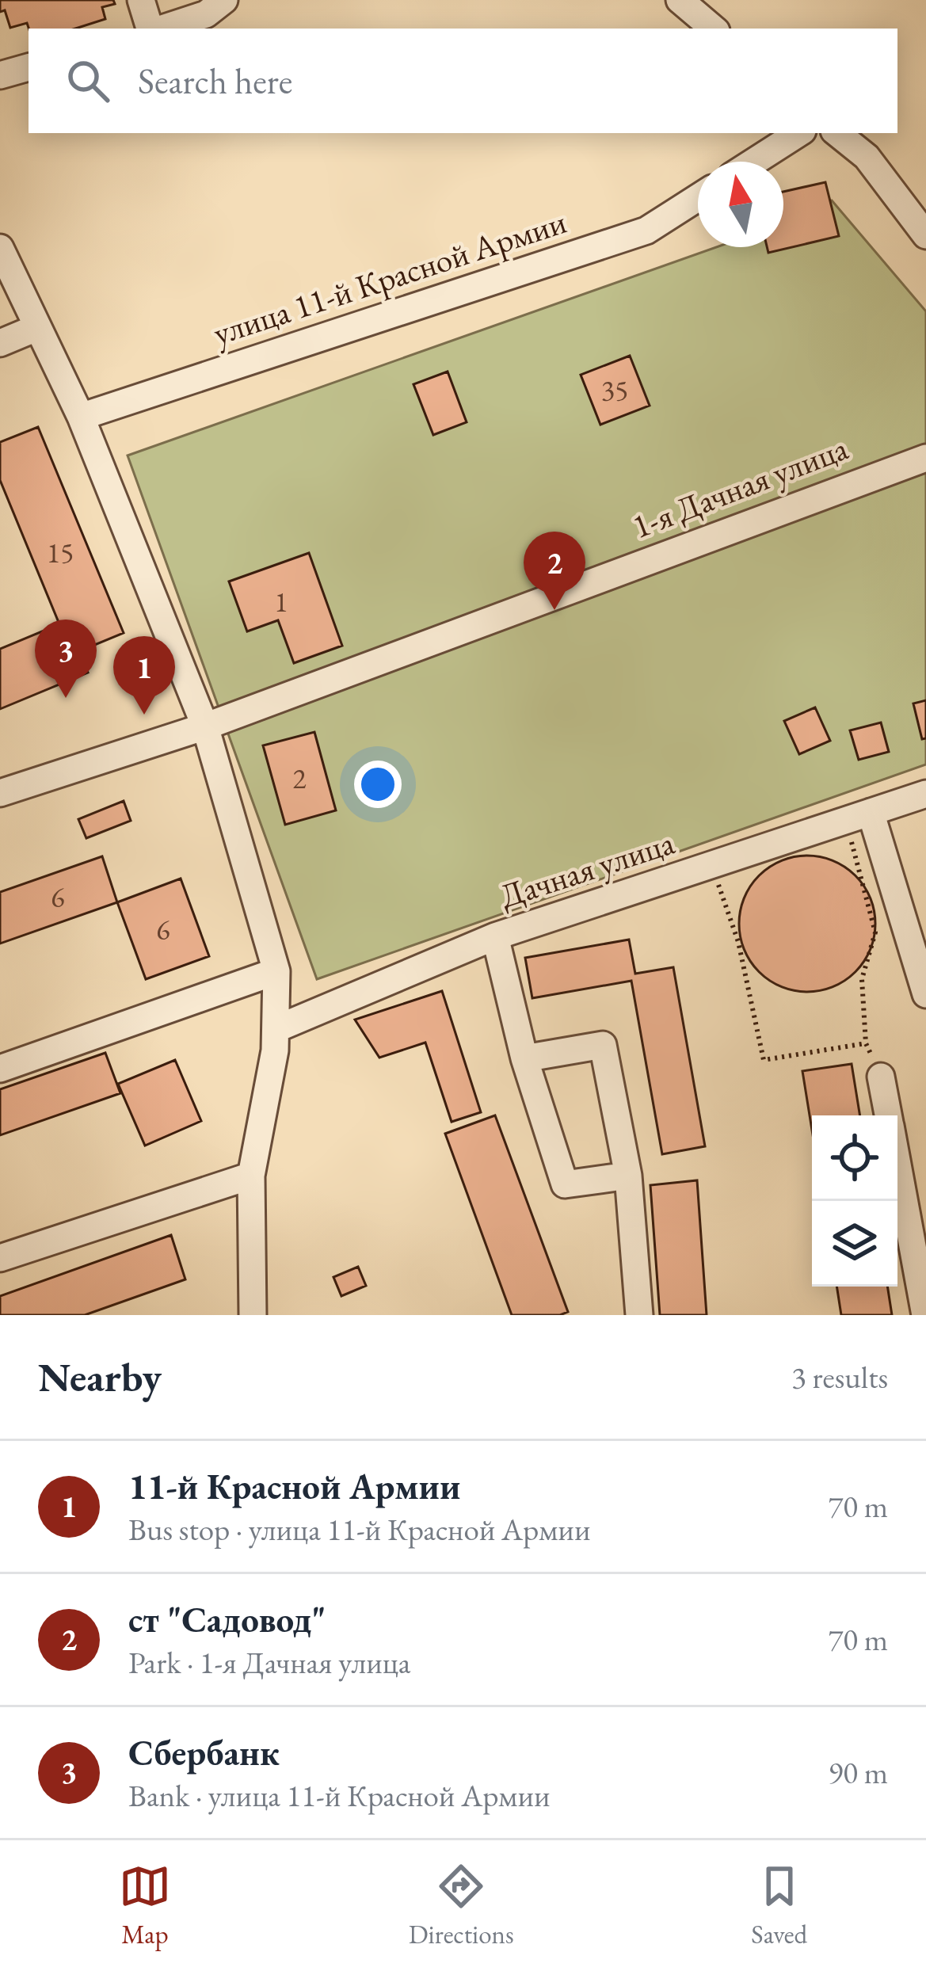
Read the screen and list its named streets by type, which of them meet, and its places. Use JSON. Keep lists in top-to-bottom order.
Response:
{
  "streets": {
    "street": ["улица 11-й Красной Армии", "1-я Дачная улица", "Дачная улица"]
  },
  "house_numbers": [
    "35",
    "15",
    "1",
    "2",
    "6",
    "6"
  ],
  "north": "top",
  "page": {
    "search": "Search here",
    "pins": ["2", "3", "1"],
    "heading": ["Nearby", "3 results"],
    "list": [
      {
        "mark": "1",
        "name": "11-й Красной Армии",
        "note": "Bus stop · улица 11-й Красной Армии",
        "value": "70 m"
      },
      {
        "mark": "2",
        "name": "ст \"Садовод\"",
        "note": "Park · 1-я Дачная улица",
        "value": "70 m"
      },
      {
        "mark": "3",
        "name": "Сбербанк",
        "note": "Bank · улица 11-й Красной Армии",
        "value": "90 m"
      }
    ],
    "nav": ["Map", "Directions", "Saved"]
  }
}
